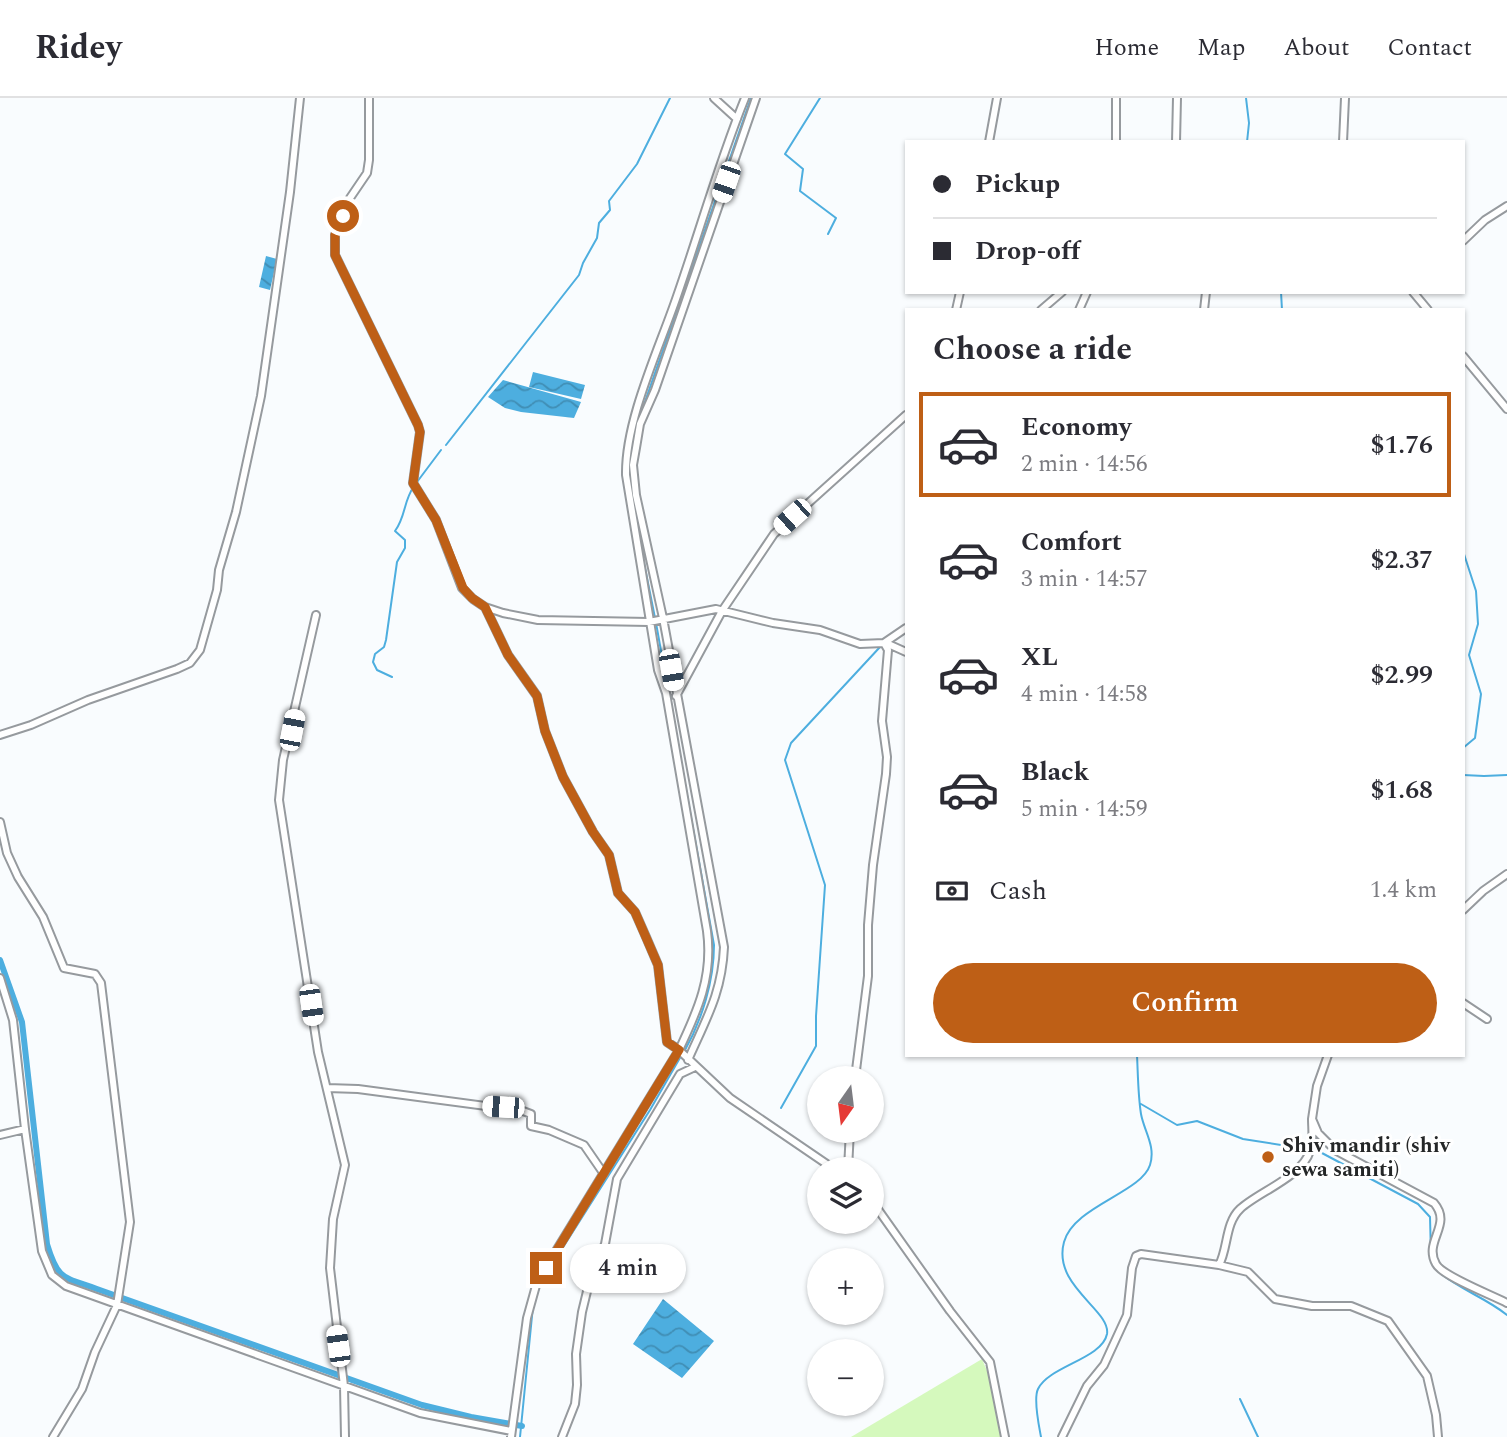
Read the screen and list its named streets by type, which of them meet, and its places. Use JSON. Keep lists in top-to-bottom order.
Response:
{
  "places": ["Shiv mandir (shiv sewa samiti)"],
  "north": "bottom",
  "page": {
    "header": "Ridey",
    "nav": [
      "Home",
      "Map",
      "About",
      "Contact"
    ],
    "banner": ["Pickup", "Drop-off"],
    "heading": "Choose a ride",
    "list": [
      {
        "name": "Economy",
        "note": "2 min · 14:56",
        "value": "$1.76"
      },
      {
        "name": "Comfort",
        "note": "3 min · 14:57",
        "value": "$2.37"
      },
      {
        "name": "XL",
        "note": "4 min · 14:58",
        "value": "$2.99"
      },
      {
        "name": "Black",
        "note": "5 min · 14:59",
        "value": "$1.68"
      }
    ],
    "pay": ["Cash", "1.4 km"],
    "buttons": "Confirm",
    "map_buttons": ["+", "−"],
    "bubble": "4 min"
  }
}
